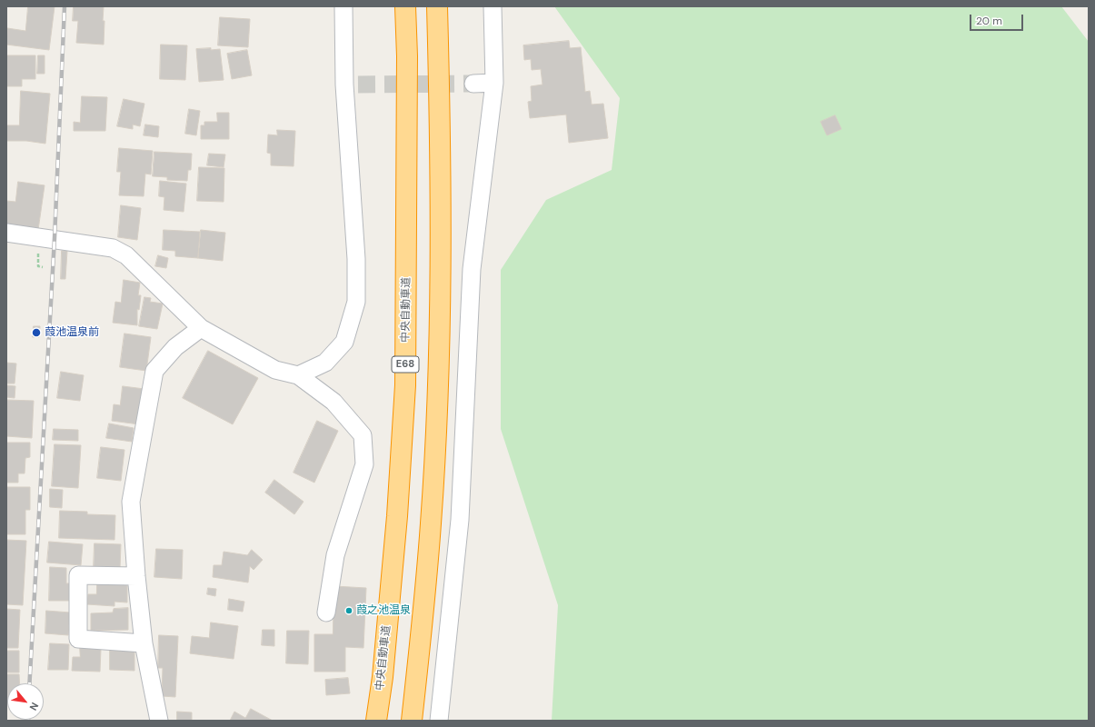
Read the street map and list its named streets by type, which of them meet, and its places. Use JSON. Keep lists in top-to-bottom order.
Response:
{
  "streets": {
    "highway": ["中央自動車道", "E68"]
  },
  "places": ["葭池温泉前", "葭之池温泉"],
  "scale_bar": "20 m",
  "north": "bottom right"
}
